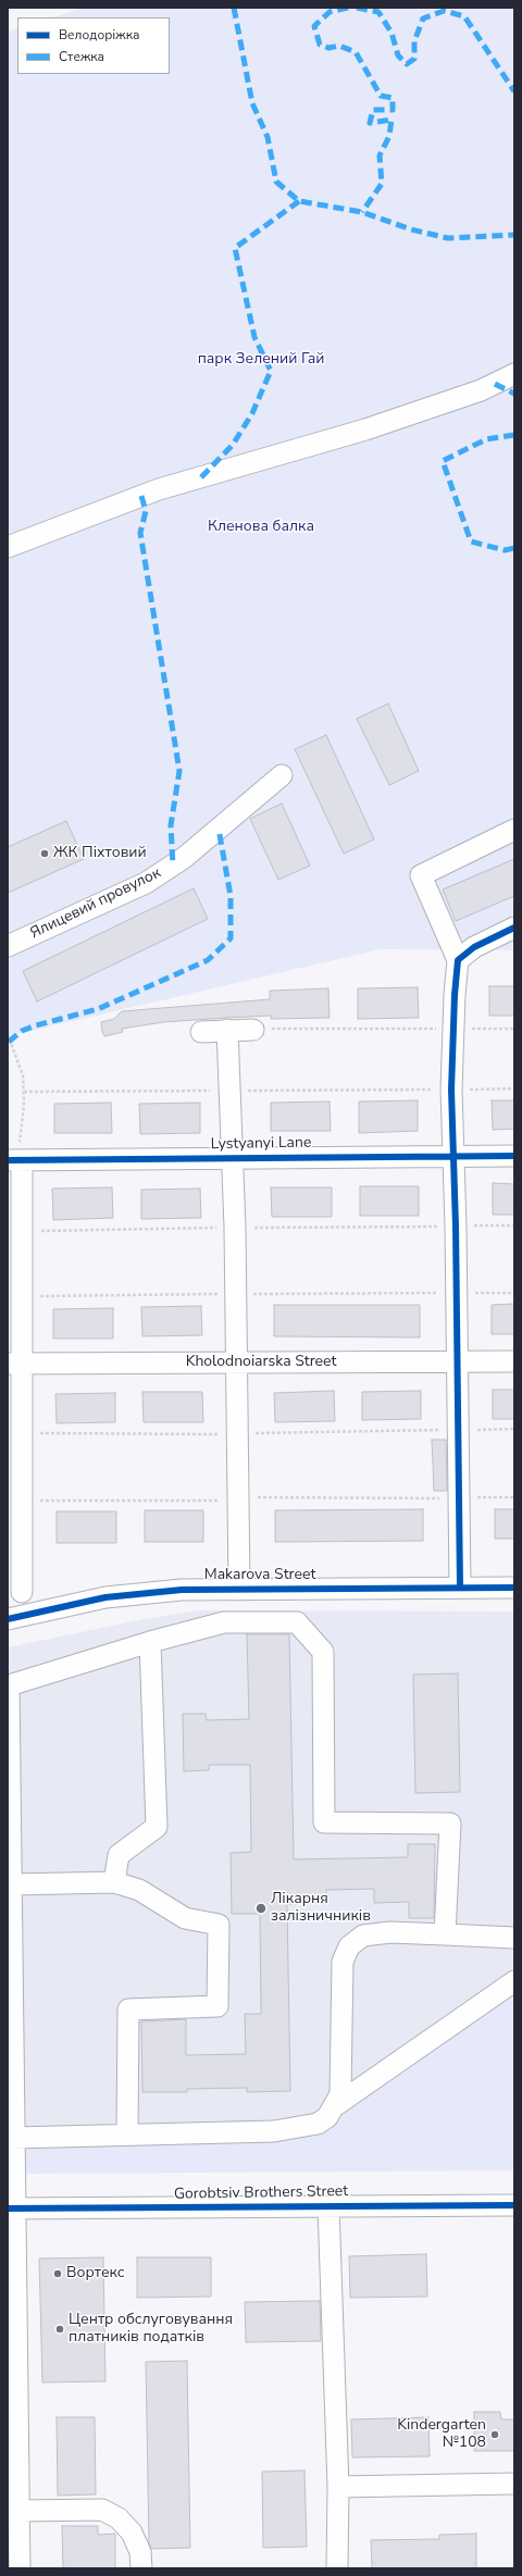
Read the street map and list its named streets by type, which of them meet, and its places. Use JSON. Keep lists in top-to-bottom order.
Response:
{
  "streets": {
    "street": [
      "Ялицевий провулок",
      "Lystyanyi Lane",
      "Kholodnoiarska Street",
      "Makarova Street",
      "Gorobtsiv Brothers Street"
    ]
  },
  "parks": ["парк Зелений Гай", "Кленова балка"],
  "places": [
    "ЖК Піхтовий",
    "Лікарня залізничників",
    "Вортекс",
    "Центр обслуговування платників податків",
    "Kindergarten №108"
  ],
  "legend": ["Велодоріжка", "Стежка"]
}
